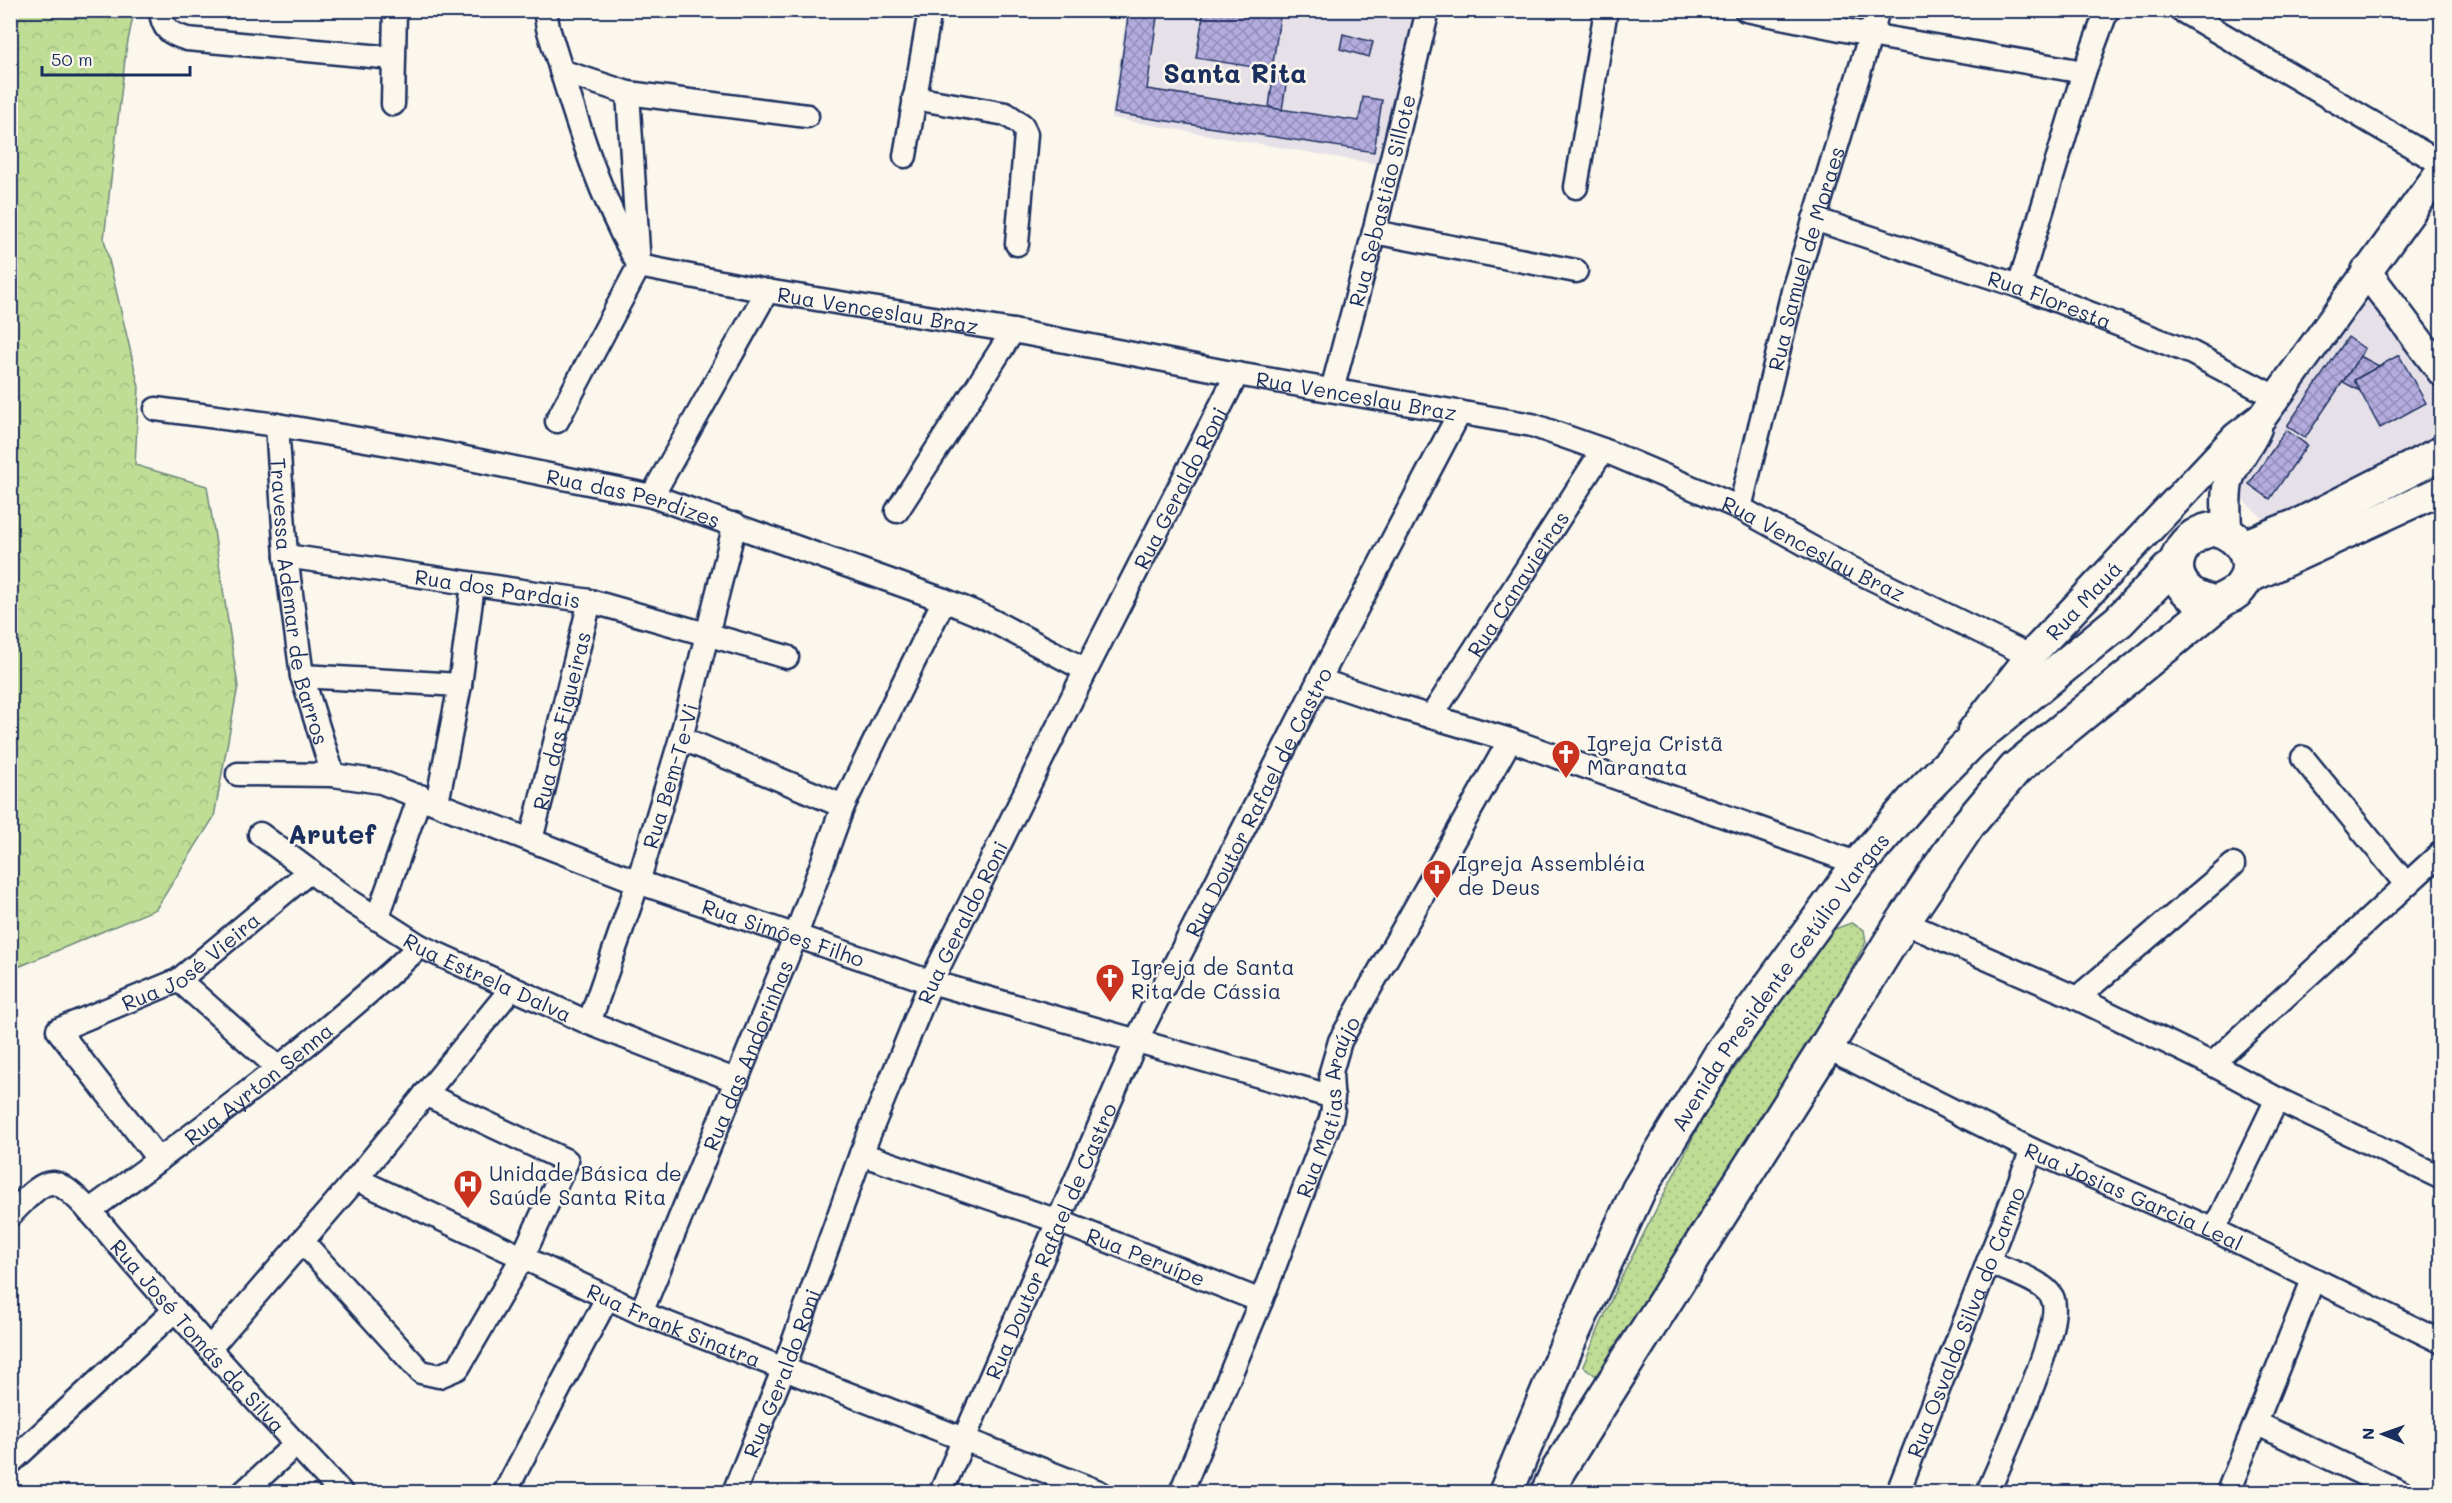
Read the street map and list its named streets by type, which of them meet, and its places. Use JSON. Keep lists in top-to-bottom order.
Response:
{
  "streets": {
    "main road": ["Avenida Presidente Getúlio Vargas"],
    "street": [
      "Rua Sebastião Sillote",
      "Rua Samuel de Moraes",
      "Rua Floresta",
      "Rua Venceslau Braz",
      "Rua Geraldo Roni",
      "Rua das Perdizes",
      "Rua Canavieiras",
      "Rua dos Pardais",
      "Rua Mauá",
      "Travessa Ademar de Barros",
      "Rua das Figueiras",
      "Rua Bem-Te-Vi",
      "Rua Doutor Rafael de Castro",
      "Rua Simões Filho",
      "Rua José Vieira",
      "Rua Estrela Dalva",
      "Rua das Andorinhas",
      "Rua Ayrton Senna",
      "Rua Matias Araújo",
      "Rua Josias Garcia Leal",
      "Rua Peruípe",
      "Rua Osvaldo Silva do Carmo",
      "Rua Frank Sinatra",
      "Rua José Tomás da Silva"
    ]
  },
  "crossings": [
    ["Rua Sebastião Sillote", "Rua Venceslau Braz"],
    ["Rua Samuel de Moraes", "Rua Floresta"],
    ["Rua Samuel de Moraes", "Rua Venceslau Braz"],
    ["Rua Floresta", "Rua Mauá"],
    ["Rua Venceslau Braz", "Rua Geraldo Roni"],
    ["Rua Venceslau Braz", "Rua Canavieiras"],
    ["Rua Venceslau Braz", "Rua Mauá"],
    ["Rua Venceslau Braz", "Rua Doutor Rafael de Castro"],
    ["Rua Geraldo Roni", "Rua das Perdizes"],
    ["Rua Geraldo Roni", "Rua Simões Filho"],
    ["Rua Geraldo Roni", "Rua Peruípe"],
    ["Rua Geraldo Roni", "Rua Frank Sinatra"],
    ["Rua das Perdizes", "Travessa Ademar de Barros"],
    ["Rua das Perdizes", "Rua Bem-Te-Vi"],
    ["Rua das Perdizes", "Rua das Andorinhas"],
    ["Rua dos Pardais", "Travessa Ademar de Barros"],
    ["Rua dos Pardais", "Rua das Figueiras"],
    ["Rua dos Pardais", "Rua Bem-Te-Vi"],
    ["Rua Mauá", "Avenida Presidente Getúlio Vargas"],
    ["Travessa Ademar de Barros", "Rua Simões Filho"],
    ["Rua das Figueiras", "Rua Simões Filho"],
    ["Rua Bem-Te-Vi", "Rua Simões Filho"],
    ["Rua Bem-Te-Vi", "Rua Estrela Dalva"],
    ["Rua Doutor Rafael de Castro", "Rua Simões Filho"],
    ["Rua Doutor Rafael de Castro", "Rua Peruípe"],
    ["Rua Doutor Rafael de Castro", "Rua Frank Sinatra"],
    ["Rua Simões Filho", "Rua das Andorinhas"],
    ["Rua Simões Filho", "Rua Matias Araújo"],
    ["Rua José Vieira", "Rua Estrela Dalva"],
    ["Rua José Vieira", "Rua Ayrton Senna"],
    ["Rua Estrela Dalva", "Rua das Andorinhas"],
    ["Rua Estrela Dalva", "Rua Ayrton Senna"],
    ["Rua das Andorinhas", "Rua Frank Sinatra"],
    ["Rua Ayrton Senna", "Rua José Tomás da Silva"],
    ["Rua Matias Araújo", "Rua Peruípe"],
    ["Rua Josias Garcia Leal", "Rua Osvaldo Silva do Carmo"]
  ],
  "districts": ["Santa Rita", "Arutef"],
  "places": {
    "church": ["Igreja Cristã Maranata", "Igreja Assembléia de Deus", "Igreja de Santa Rita de Cássia"],
    "hospital": ["Unidade Básica de Saúde Santa Rita"]
  },
  "scale_bar": "50 m",
  "north": "left"
}
